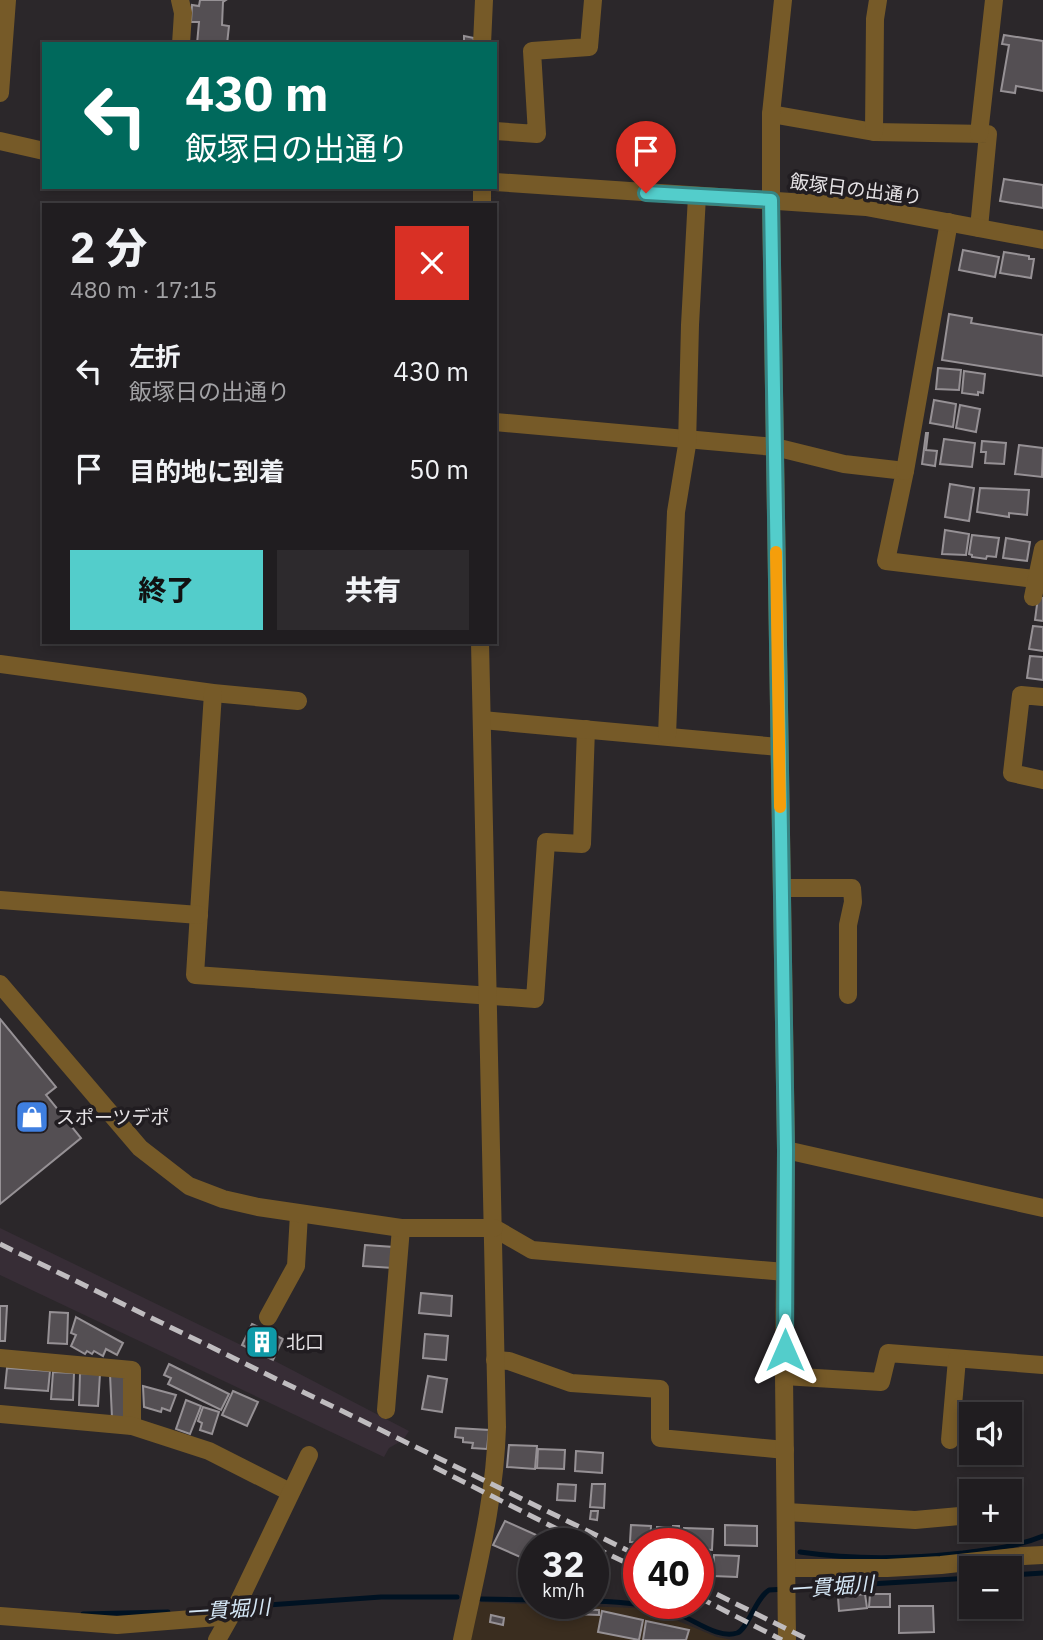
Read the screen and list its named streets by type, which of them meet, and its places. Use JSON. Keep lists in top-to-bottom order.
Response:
{
  "streets": {
    "street": ["飯塚日の出通り"]
  },
  "water": ["一貫堀川"],
  "places": {
    "shop": ["スポーツデポ"],
    "building": ["北口"]
  },
  "page": {
    "turn": ["430 m", "飯塚日の出通り"],
    "heading": ["2 分", "480 m · 17:15"],
    "list": [
      {
        "name": "左折",
        "note": "飯塚日の出通り",
        "value": "430 m"
      },
      {
        "name": "目的地に到着",
        "value": "50 m"
      }
    ],
    "buttons": ["終了", "共有"],
    "map_buttons": ["+", "−"],
    "speed": "32 km/h",
    "limit": "40"
  }
}
